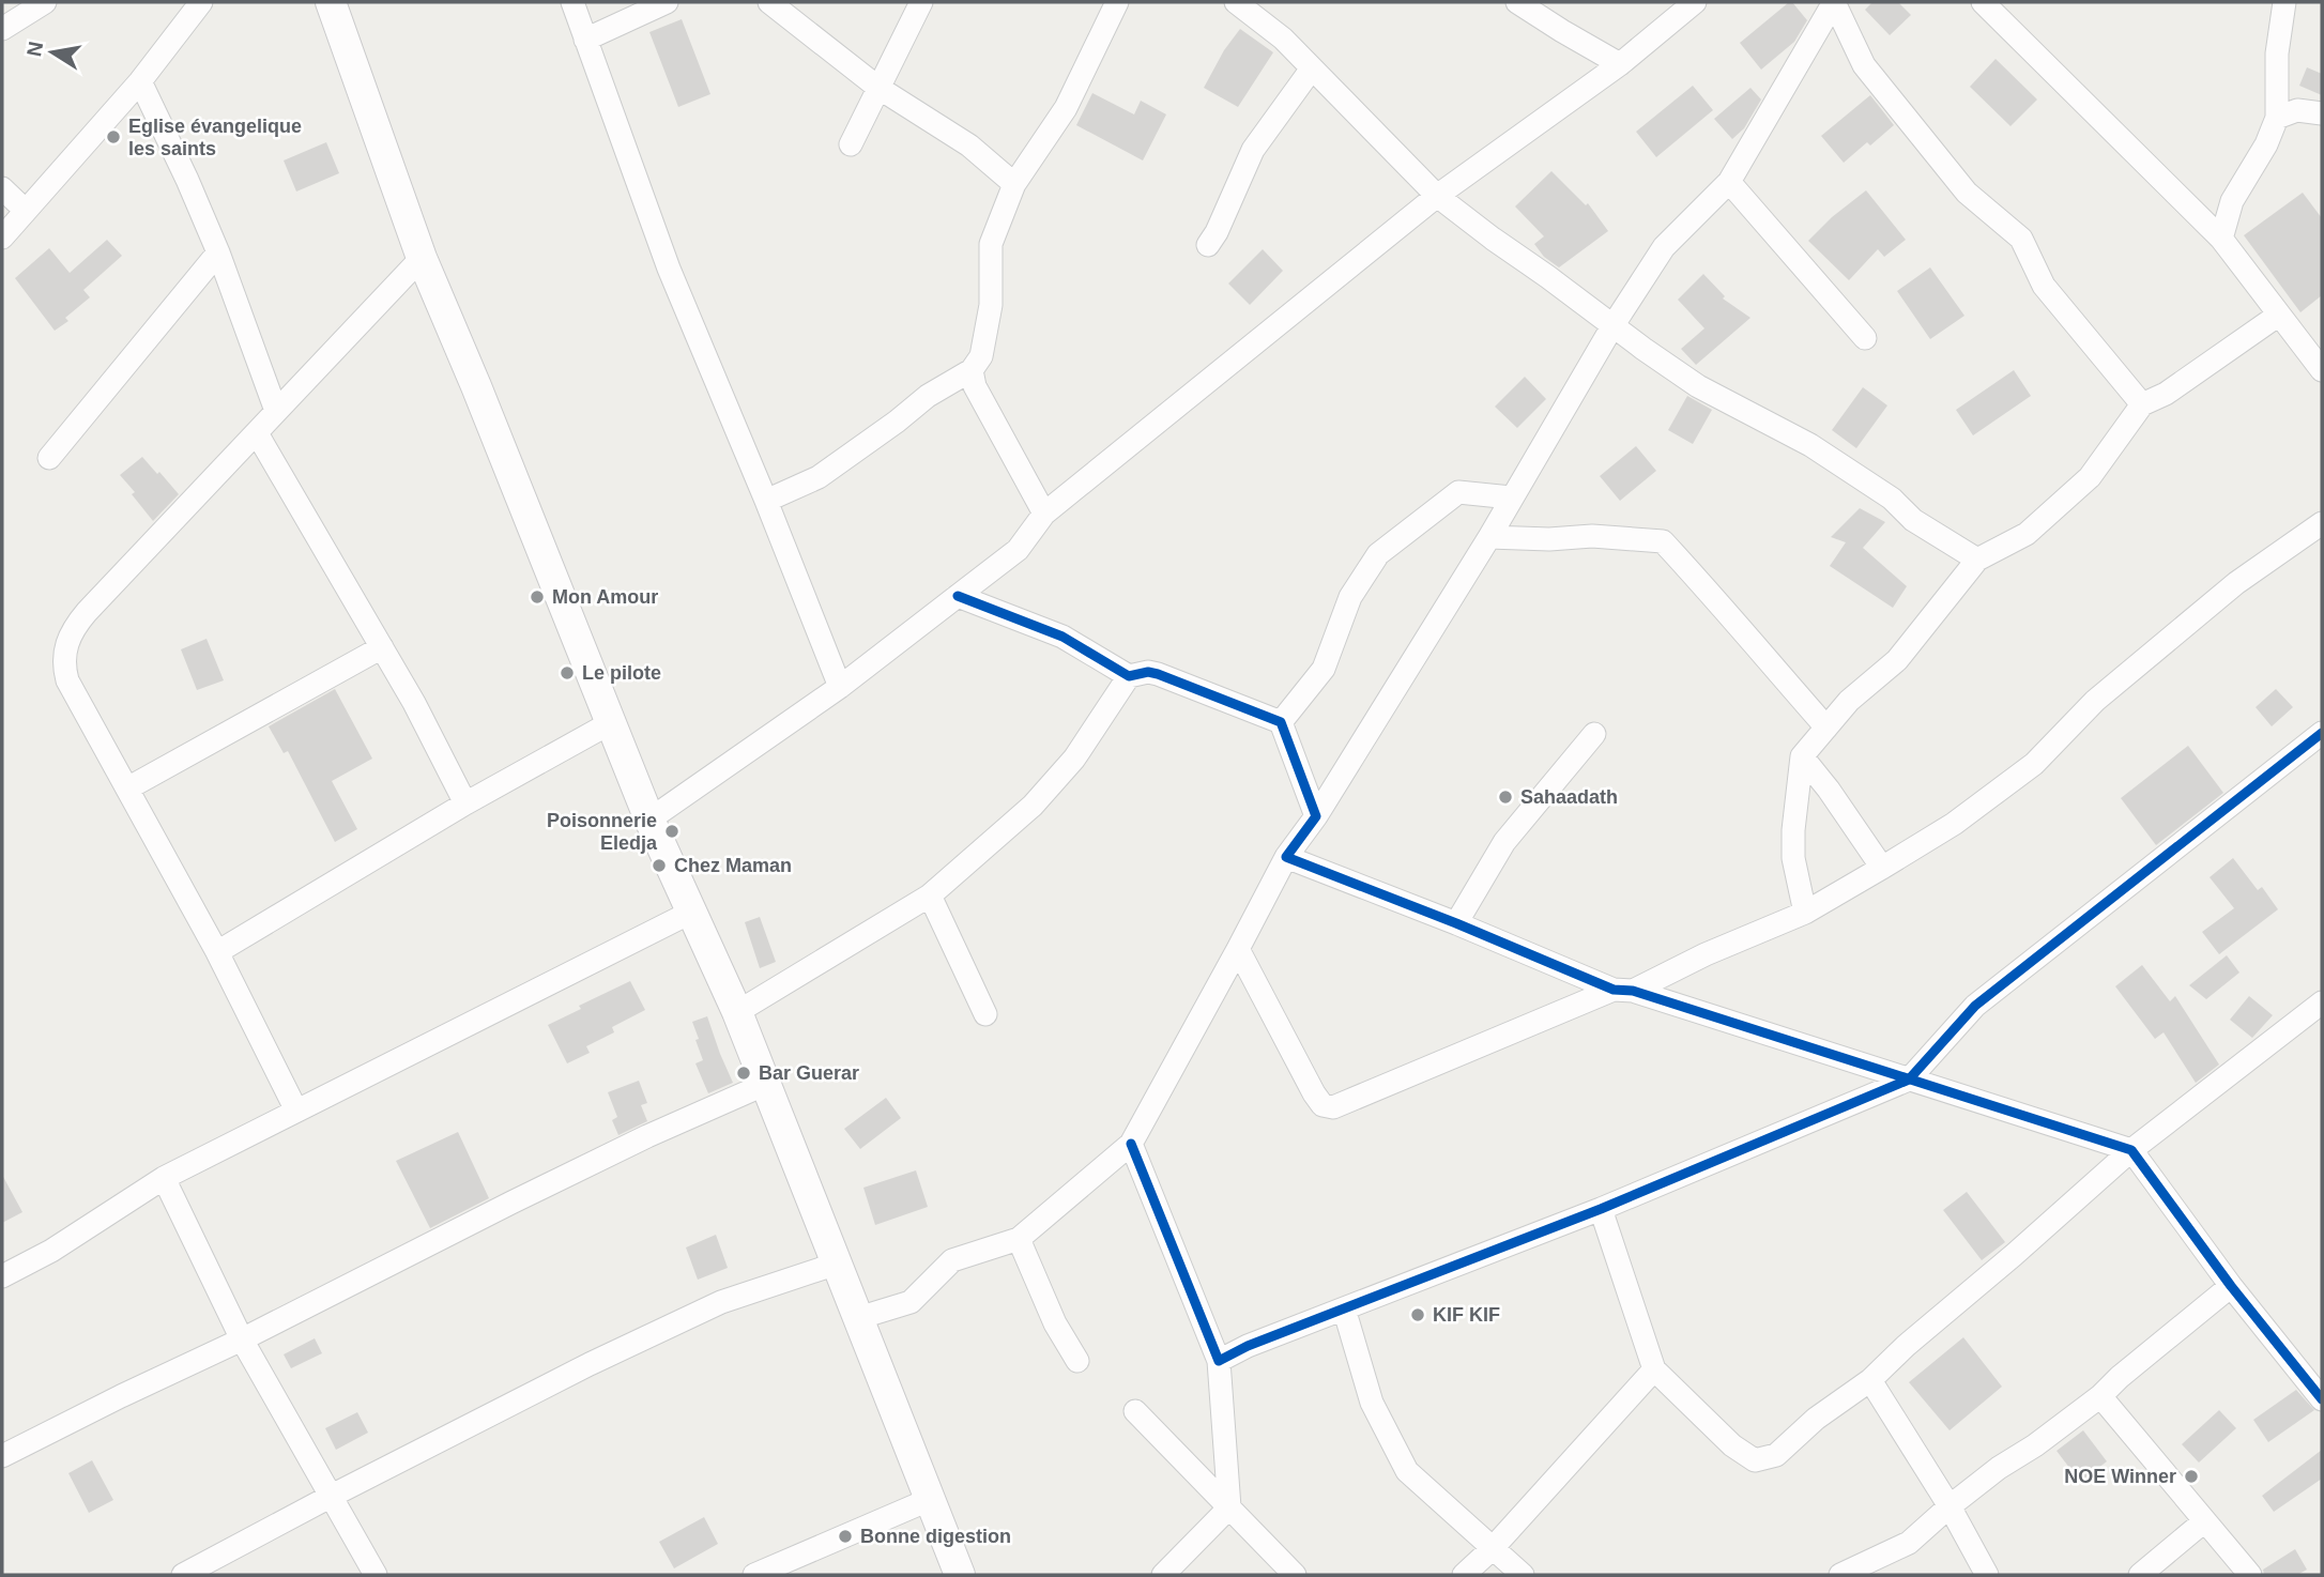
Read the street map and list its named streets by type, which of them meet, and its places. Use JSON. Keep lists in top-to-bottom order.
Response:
{
  "places": [
    "Eglise évangelique les saints",
    "Mon Amour",
    "Le pilote",
    "Sahaadath",
    "Poisonnerie Eledja",
    "Chez Maman",
    "Bar Guerar",
    "KIF KIF",
    "NOE Winner",
    "Bonne digestion"
  ],
  "north": "left"
}
